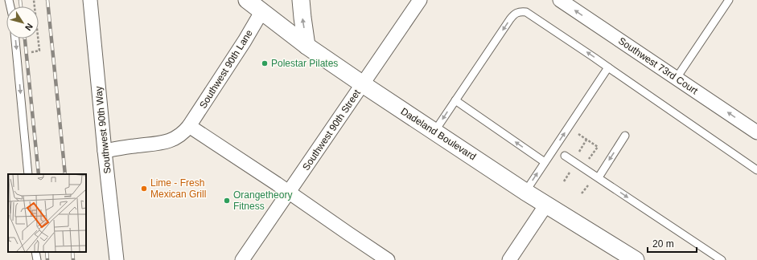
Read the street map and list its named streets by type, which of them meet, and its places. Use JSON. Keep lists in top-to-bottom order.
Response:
{
  "streets": {
    "street": [
      "Southwest 73rd Court",
      "Southwest 90th Lane",
      "Southwest 90th Way",
      "Southwest 90th Street",
      "Dadeland Boulevard"
    ]
  },
  "crossings": [
    ["Southwest 90th Lane", "Southwest 90th Way"],
    ["Southwest 90th Lane", "Dadeland Boulevard"],
    ["Southwest 90th Street", "Dadeland Boulevard"]
  ],
  "one_way": ["Southwest 73rd Court"],
  "places": ["Polestar Pilates", "Lime - Fresh Mexican Grill", "Orangetheory Fitness"],
  "scale_bar": "20 m",
  "north": "bottom right"
}
